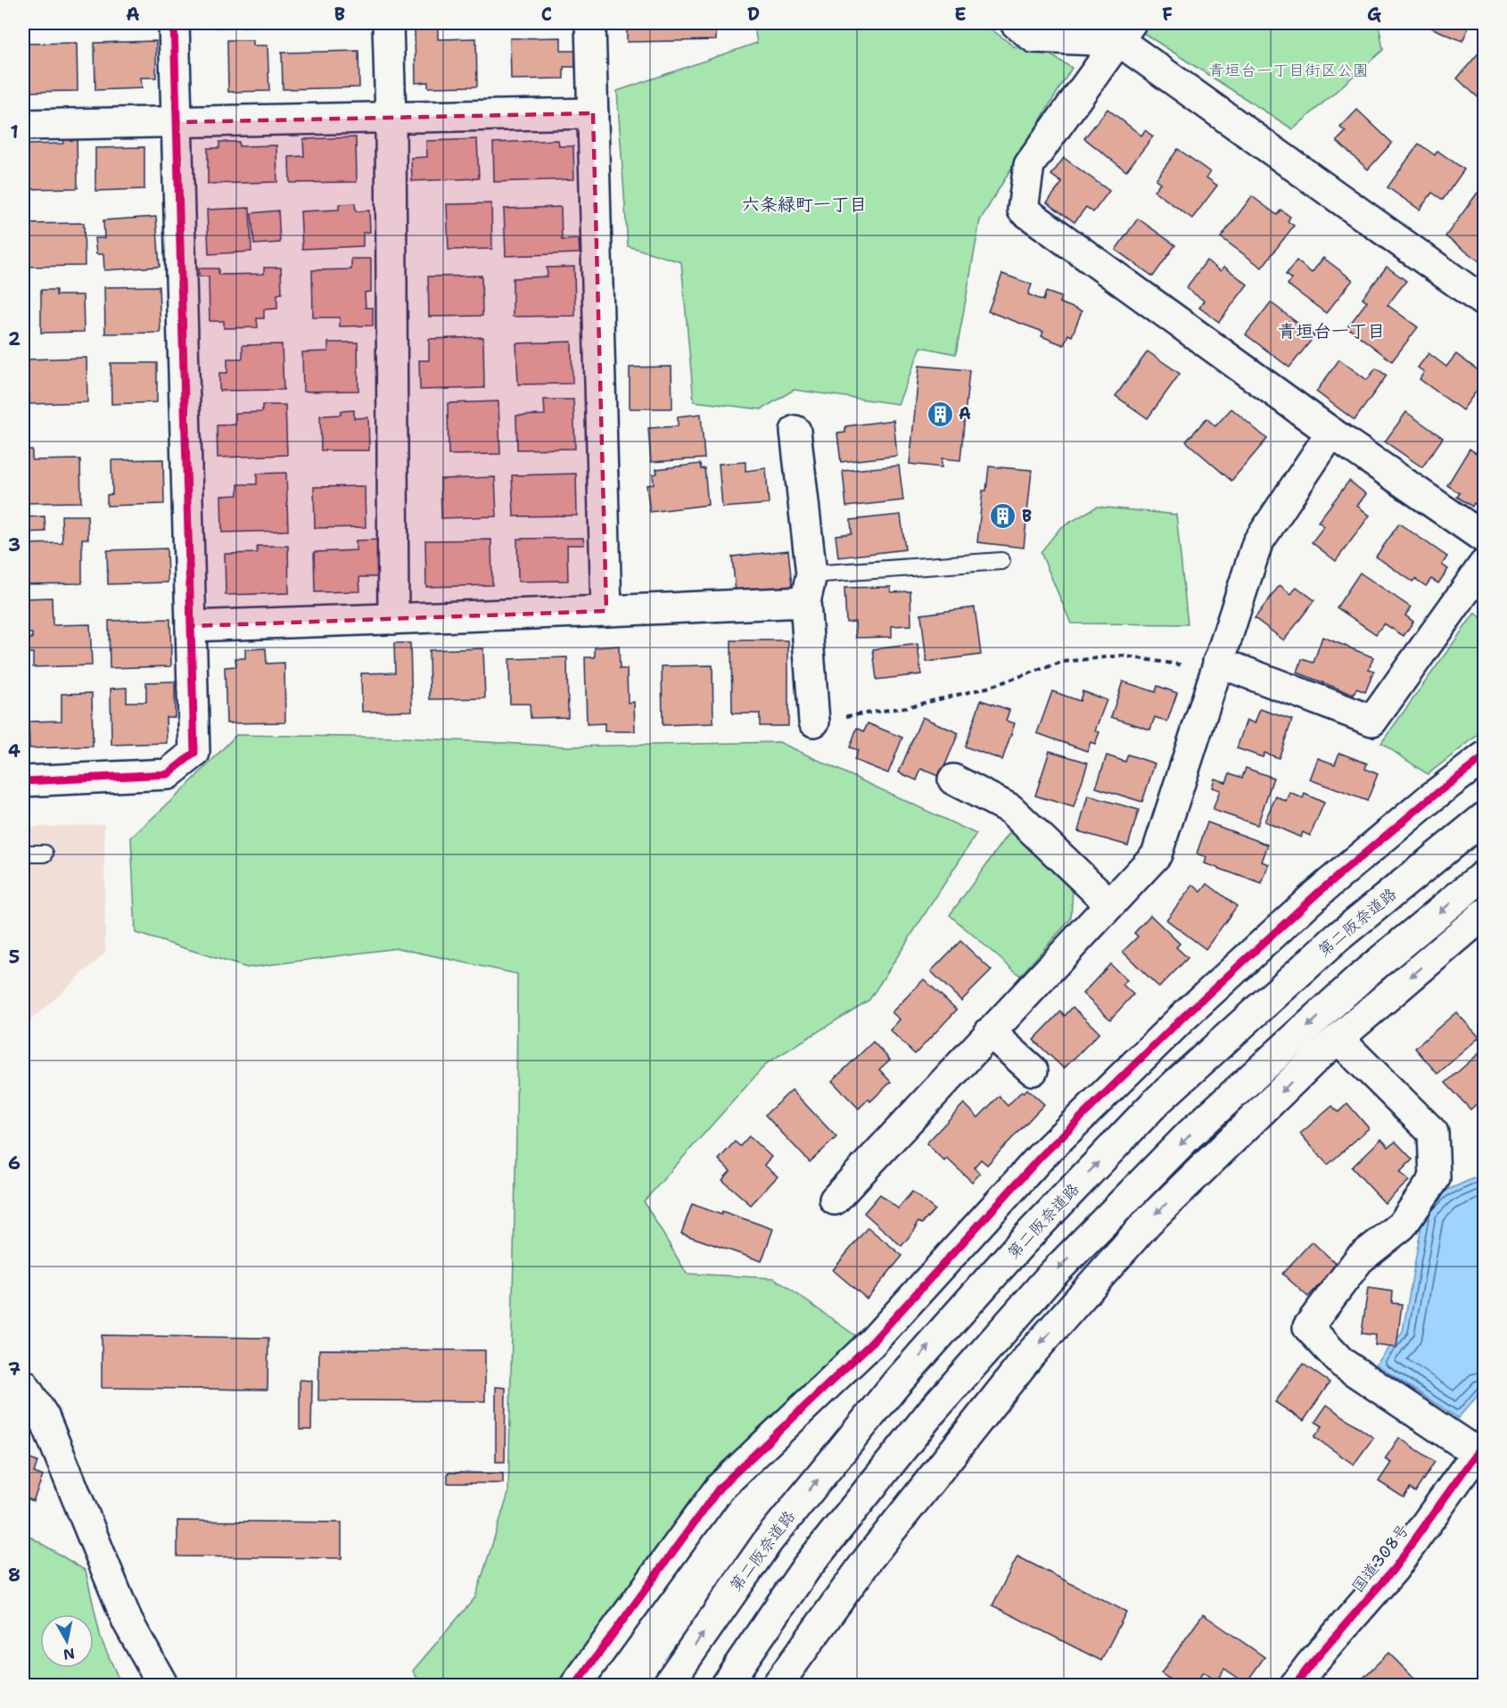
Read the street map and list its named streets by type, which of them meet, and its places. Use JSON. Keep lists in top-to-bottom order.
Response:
{
  "streets": {
    "main road": ["第二阪奈道路", "国道308号"]
  },
  "districts": ["六条緑町一丁目", "青垣台一丁目"],
  "parks": ["青垣台一丁目街区公園"],
  "places": {
    "building": ["A", "B"]
  },
  "north": "bottom",
  "grid": {
    "columns": [
      "A",
      "B",
      "C",
      "D",
      "E",
      "F",
      "G"
    ],
    "rows": [
      "1",
      "2",
      "3",
      "4",
      "5",
      "6",
      "7",
      "8"
    ]
  }
}
